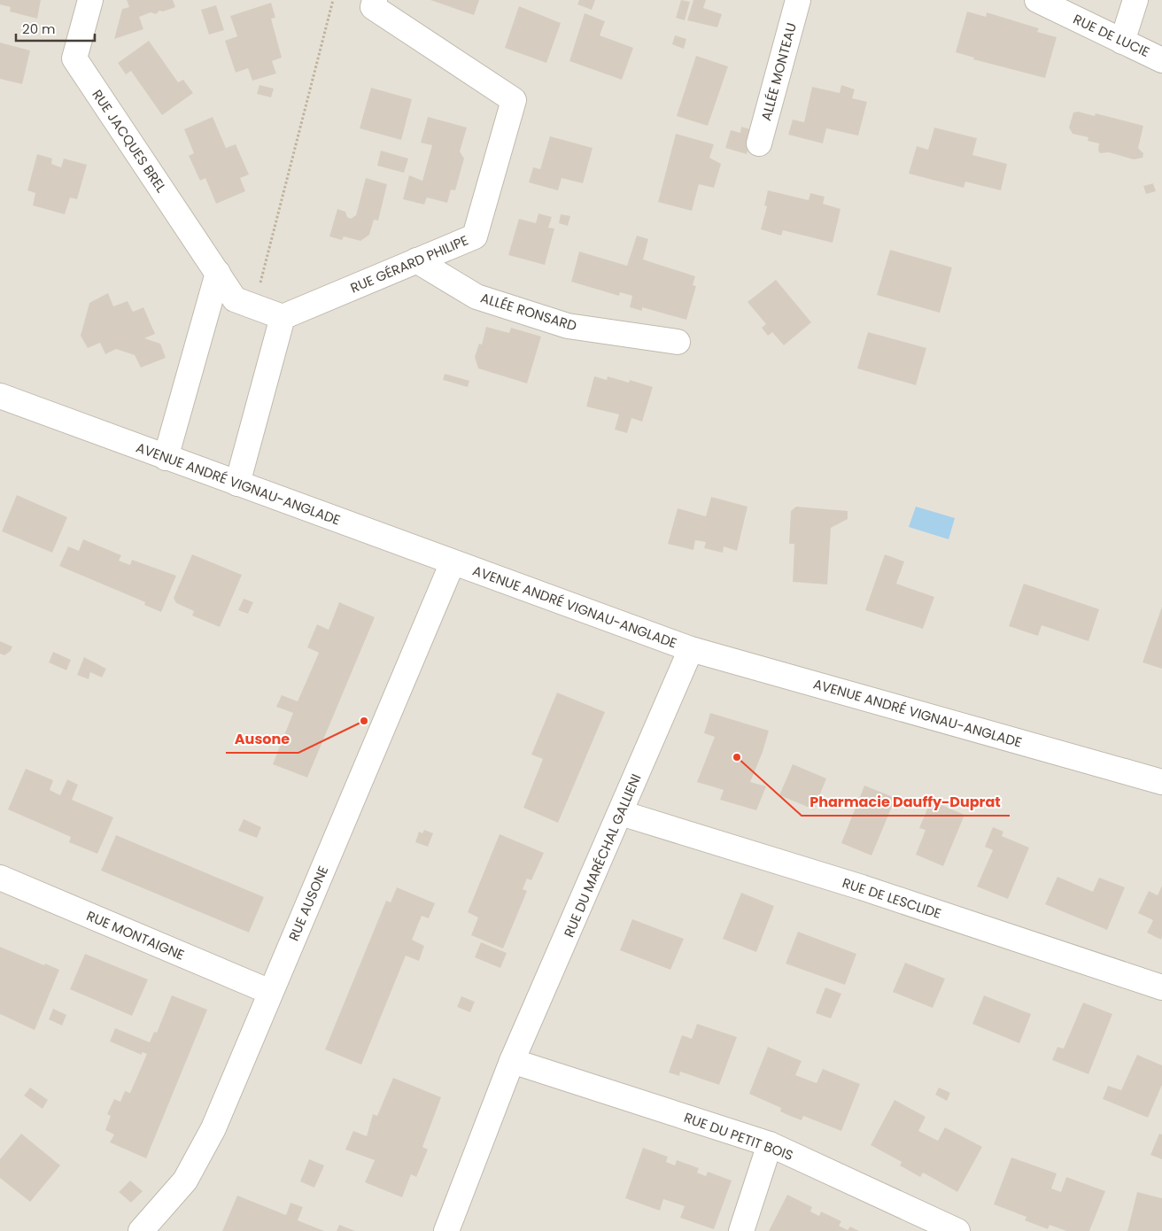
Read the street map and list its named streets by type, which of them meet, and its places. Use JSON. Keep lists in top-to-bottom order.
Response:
{
  "streets": {
    "street": [
      "RUE DE LUCIE",
      "ALLÉE MONTEAU",
      "RUE JACQUES BREL",
      "RUE GÉRARD PHILIPE",
      "ALLÉE RONSARD",
      "AVENUE ANDRÉ VIGNAU-ANGLADE",
      "RUE DU MARÉCHAL GALLIENI",
      "RUE DE LESCLIDE",
      "RUE AUSONE",
      "RUE MONTAIGNE",
      "RUE DU PETIT BOIS"
    ]
  },
  "crossings": [
    ["RUE JACQUES BREL", "RUE GÉRARD PHILIPE"],
    ["RUE GÉRARD PHILIPE", "ALLÉE RONSARD"],
    ["AVENUE ANDRÉ VIGNAU-ANGLADE", "RUE DU MARÉCHAL GALLIENI"],
    ["AVENUE ANDRÉ VIGNAU-ANGLADE", "RUE AUSONE"],
    ["RUE DU MARÉCHAL GALLIENI", "RUE DE LESCLIDE"],
    ["RUE DU MARÉCHAL GALLIENI", "RUE DU PETIT BOIS"],
    ["RUE AUSONE", "RUE MONTAIGNE"]
  ],
  "places": ["Ausone", "Pharmacie Dauffy-Duprat"],
  "scale_bar": "20 m"
}
